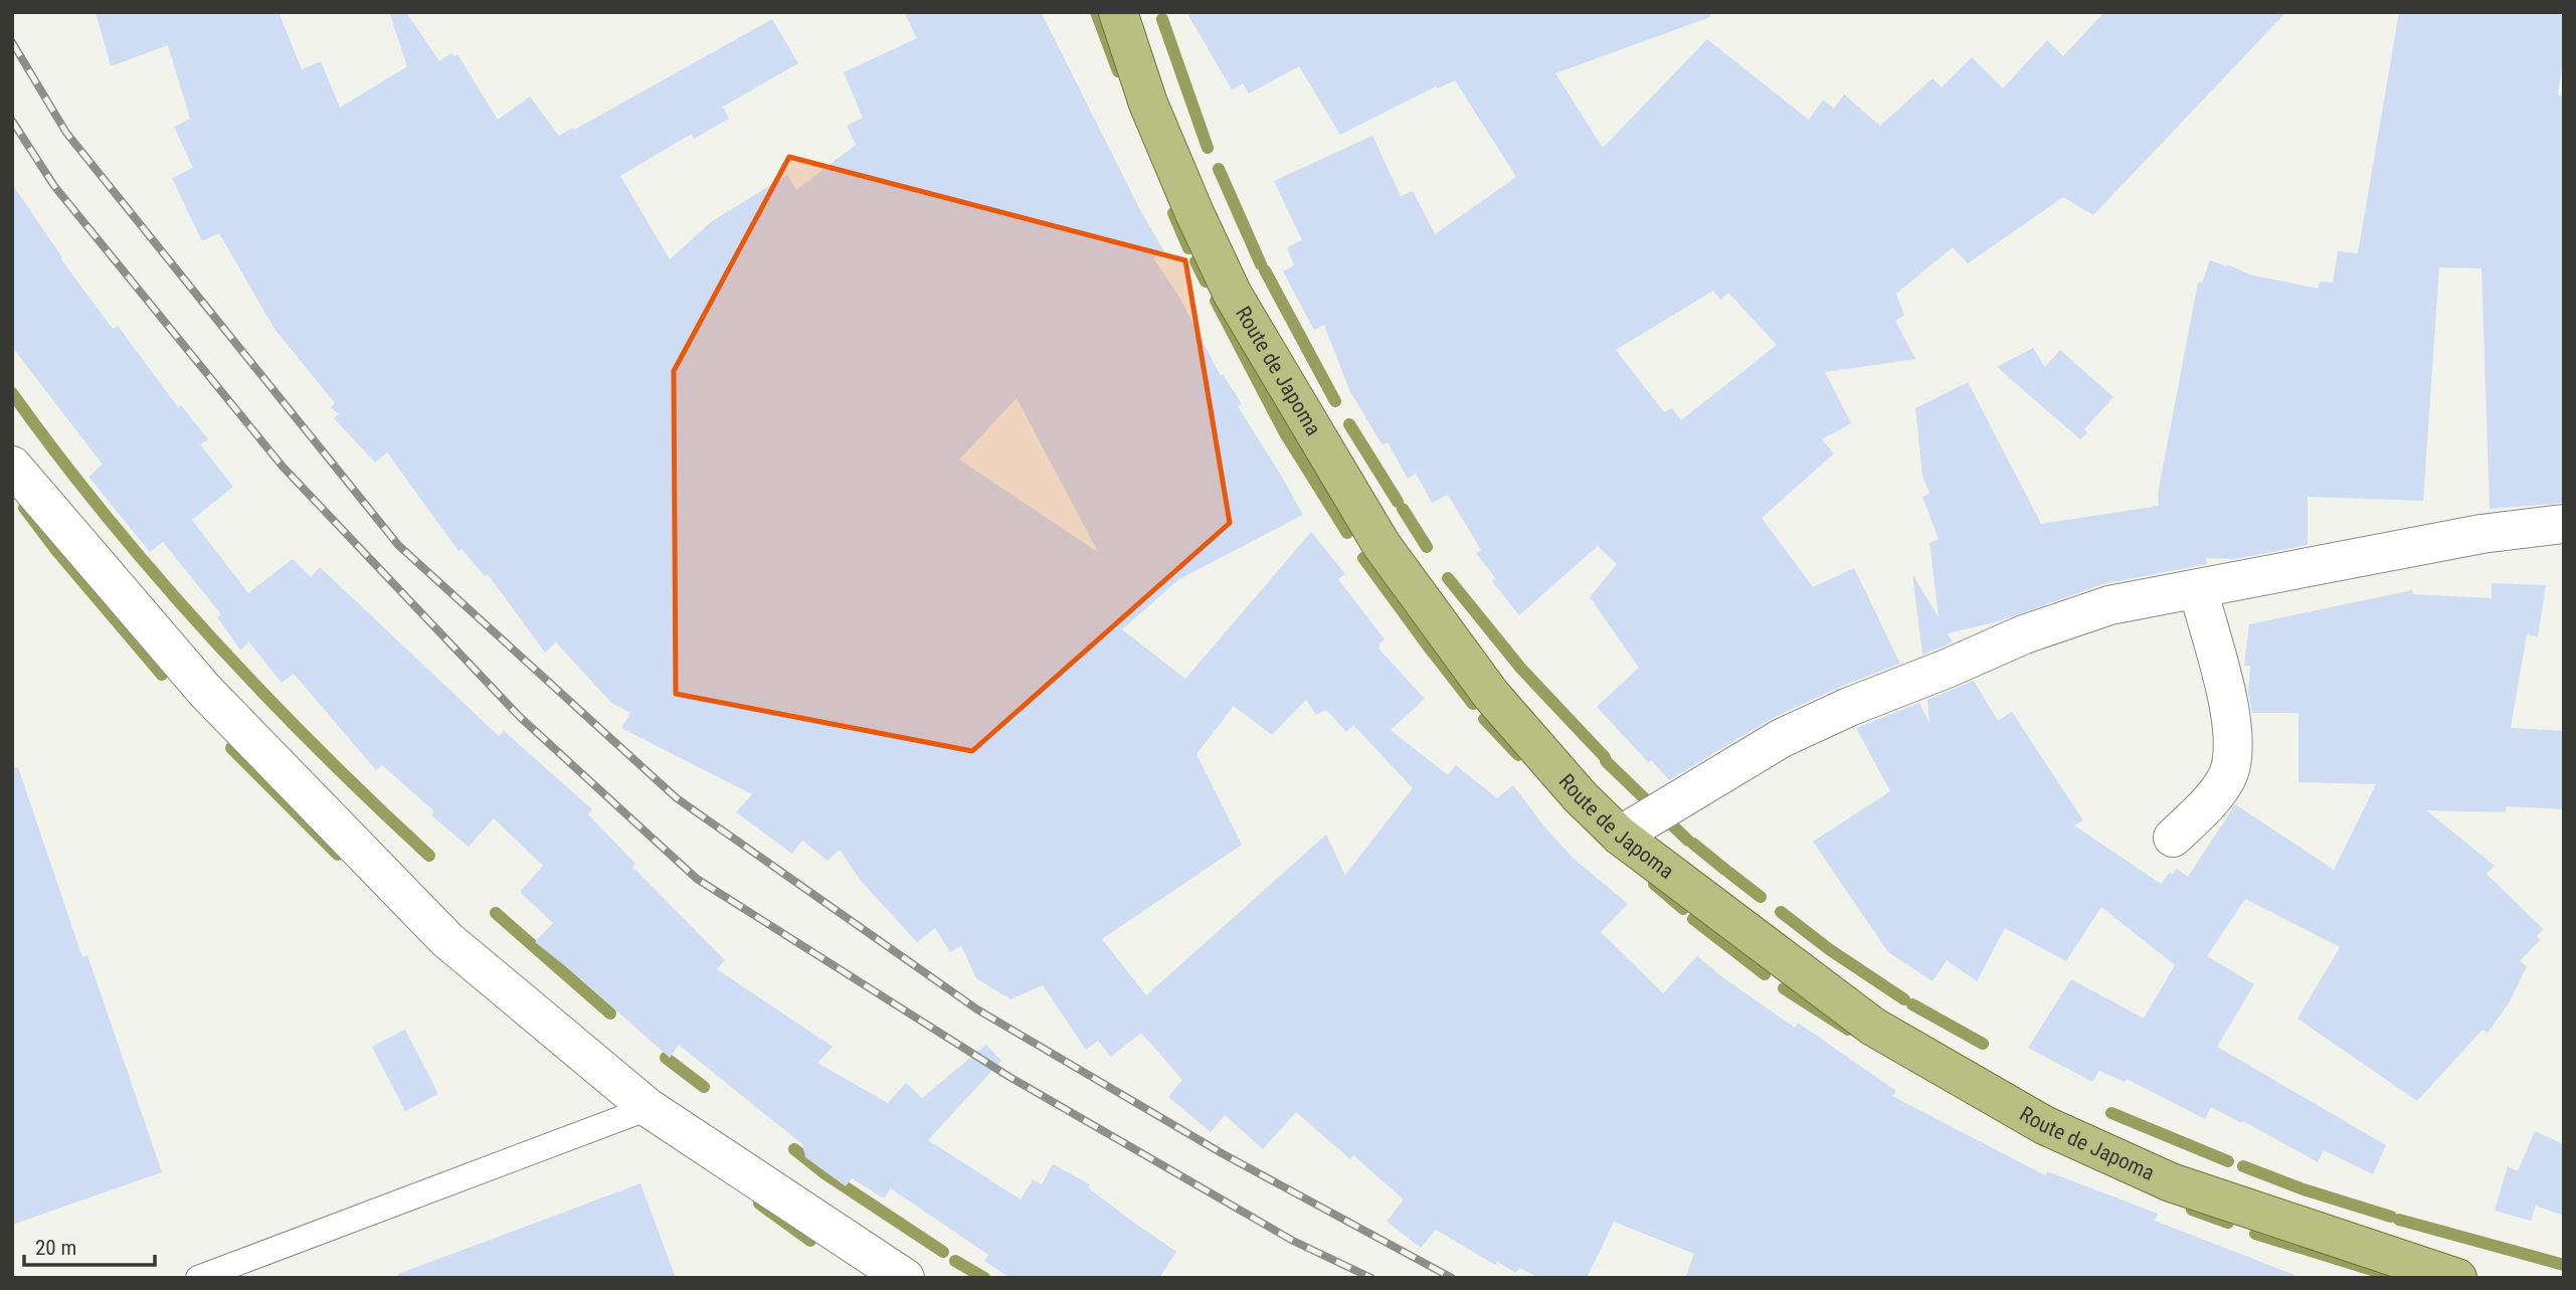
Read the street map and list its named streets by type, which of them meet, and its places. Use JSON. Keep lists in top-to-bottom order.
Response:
{
  "streets": {
    "main road": ["Route de Japoma"]
  },
  "scale_bar": "20 m"
}
